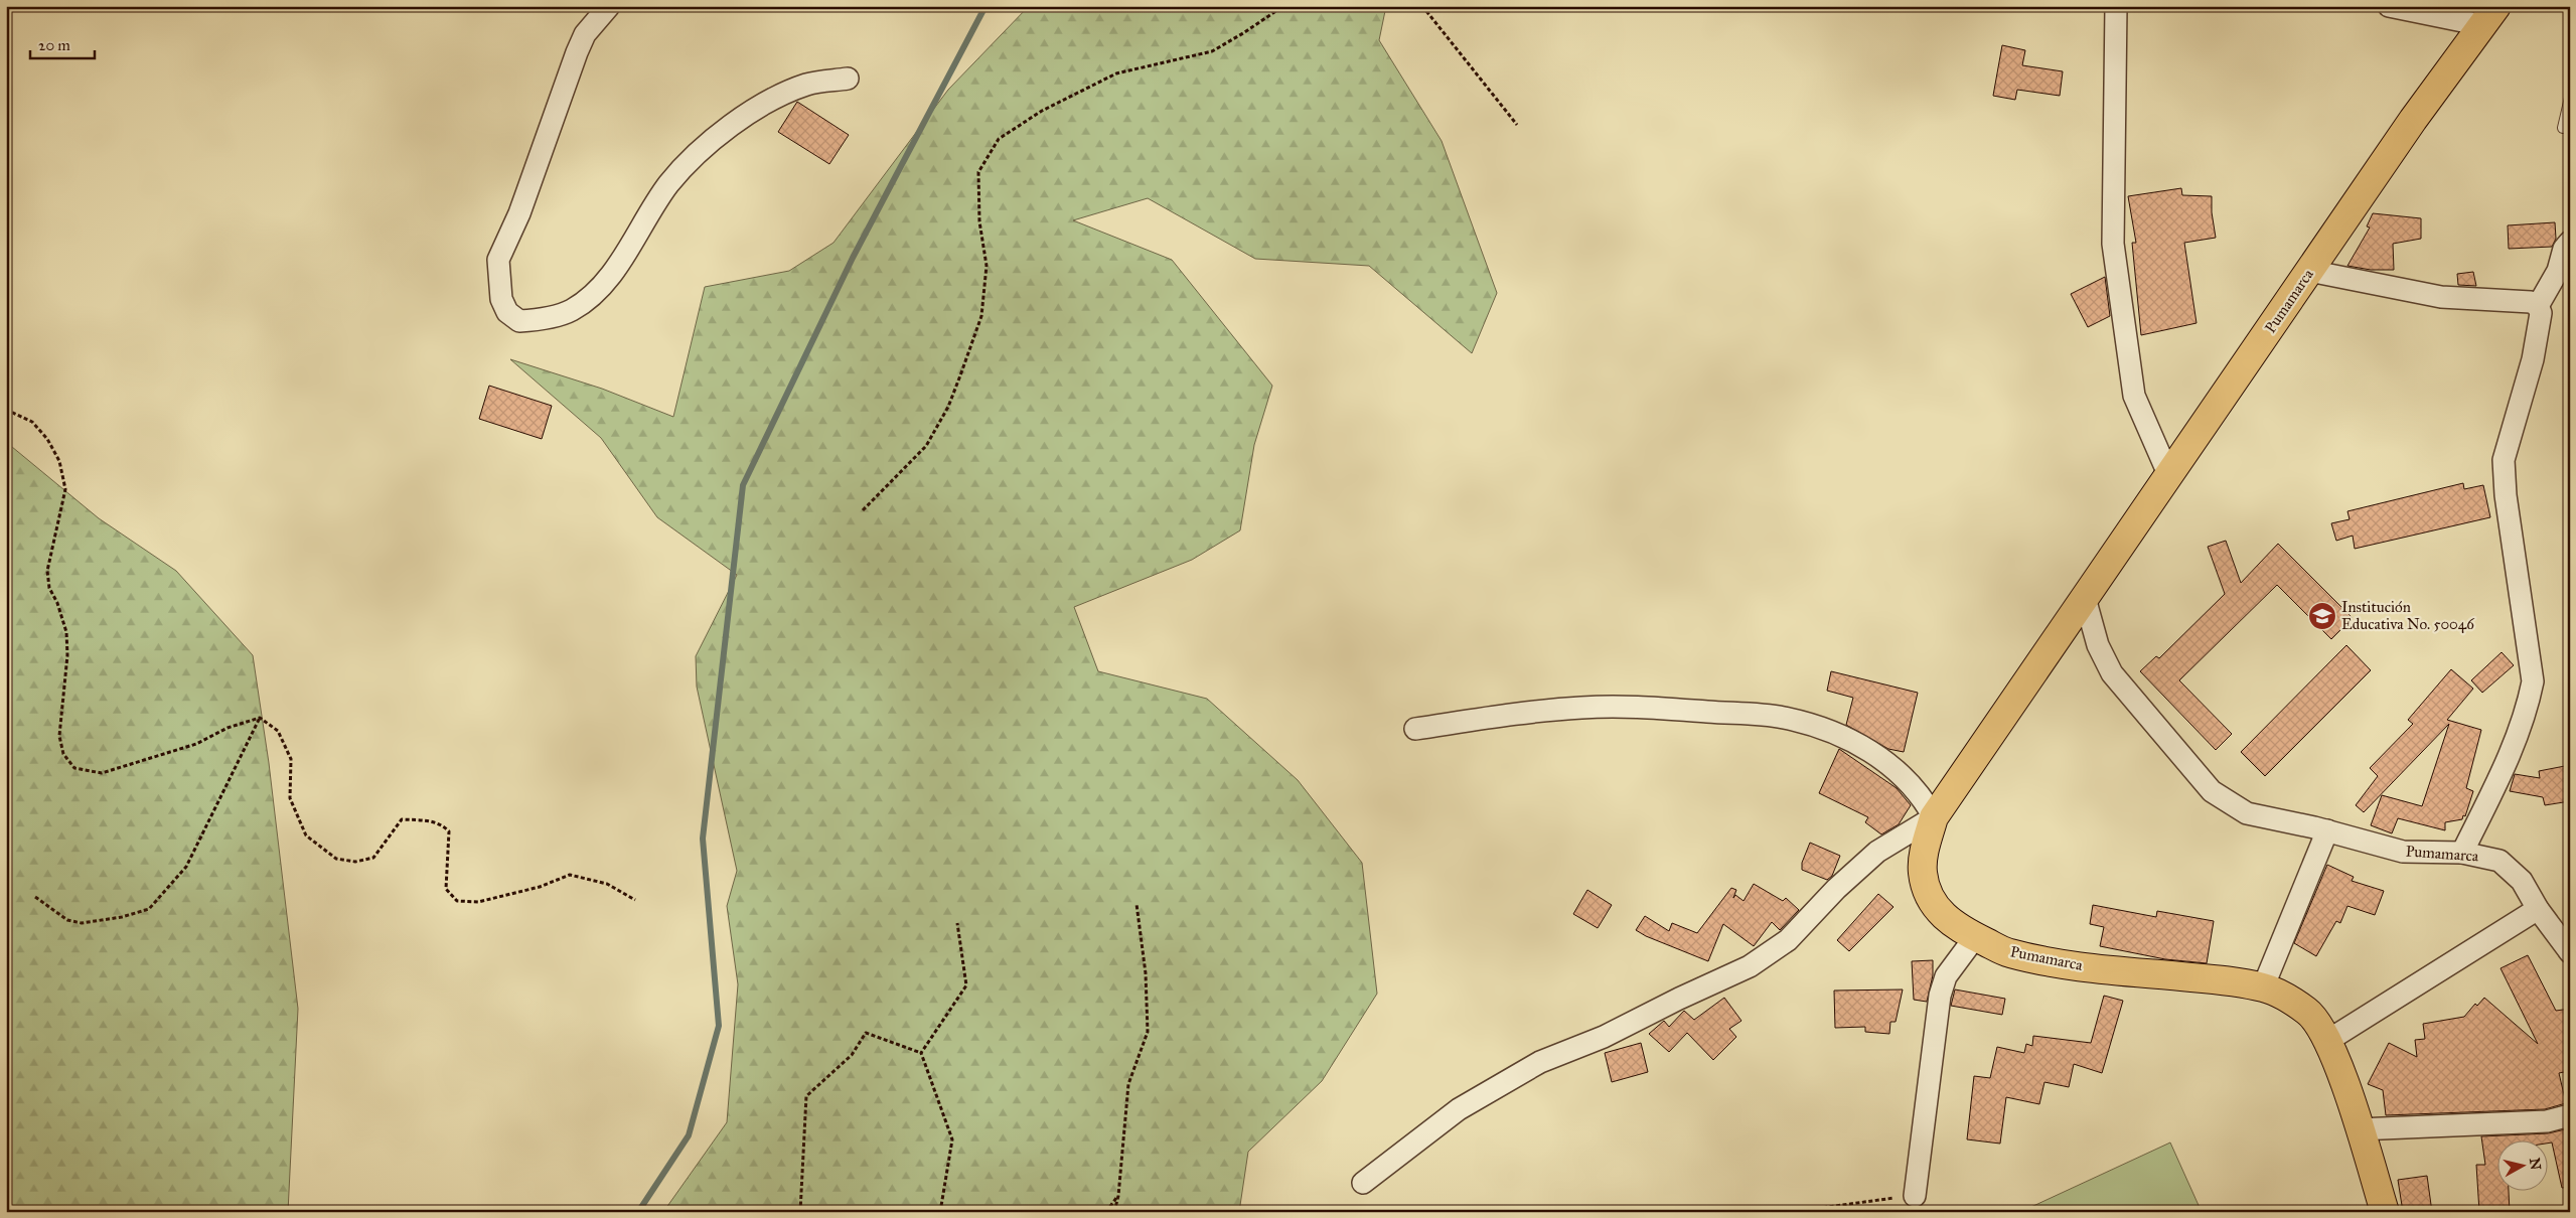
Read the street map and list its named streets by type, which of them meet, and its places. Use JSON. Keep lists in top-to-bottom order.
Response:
{
  "streets": {
    "main road": ["Pumamarca"]
  },
  "places": {
    "school or university": ["Institución Educativa No. 50046"]
  },
  "scale_bar": "20 m",
  "north": "right"
}
